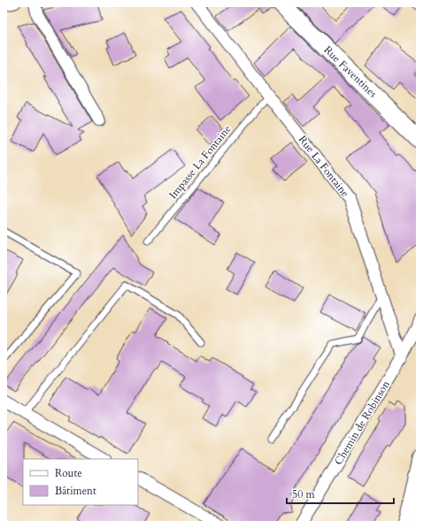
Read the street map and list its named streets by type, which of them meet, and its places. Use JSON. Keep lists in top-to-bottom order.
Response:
{
  "streets": {
    "main road": ["Rue Faventines"],
    "street": ["Rue La Fontaine", "Chemin de Robinson"],
    "lane": ["Impasse La Fontaine"]
  },
  "crossings": [
    ["Impasse La Fontaine", "Rue La Fontaine"],
    ["Rue La Fontaine", "Chemin de Robinson"]
  ],
  "legend": ["Route", "Bâtiment"],
  "scale_bar": "50 m"
}
